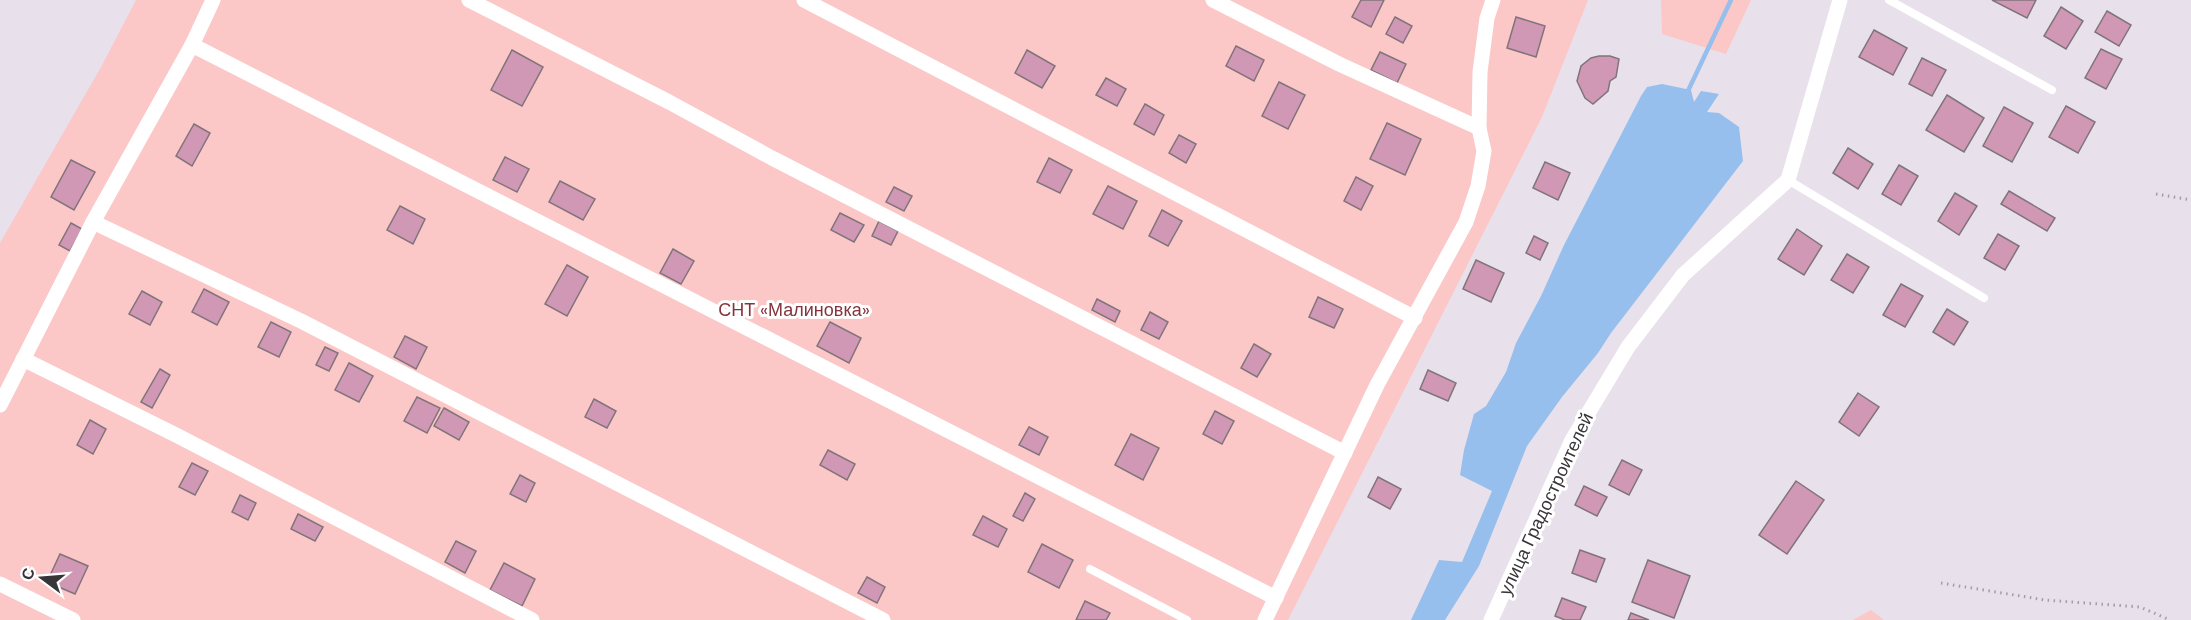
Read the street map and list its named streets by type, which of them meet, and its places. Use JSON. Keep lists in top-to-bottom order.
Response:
{
  "streets": {
    "street": ["улица Градостроителей"]
  },
  "parks": ["СНТ «Малиновка»"],
  "north": "left"
}
